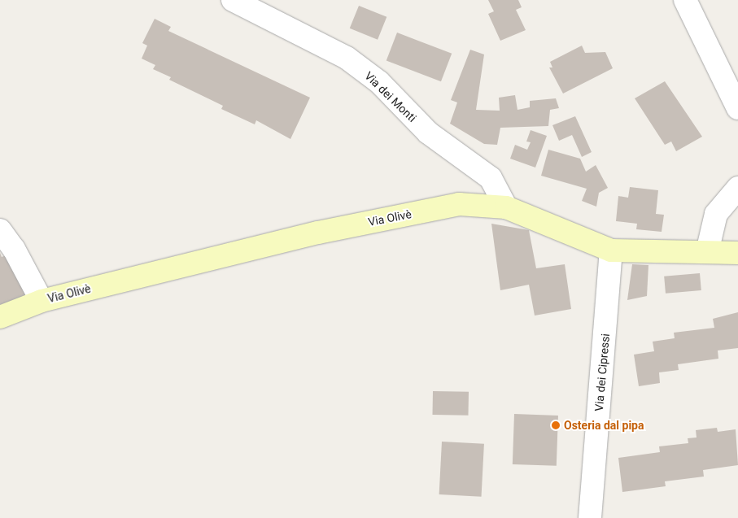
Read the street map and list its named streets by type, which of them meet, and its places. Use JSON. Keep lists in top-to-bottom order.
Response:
{
  "streets": {
    "street": ["Via dei Monti", "Via Olivè", "Via dei Cipressi"]
  },
  "crossings": [
    ["Via dei Monti", "Via Olivè"],
    ["Via Olivè", "Via dei Cipressi"]
  ],
  "places": ["Osteria dal pipa"]
}
